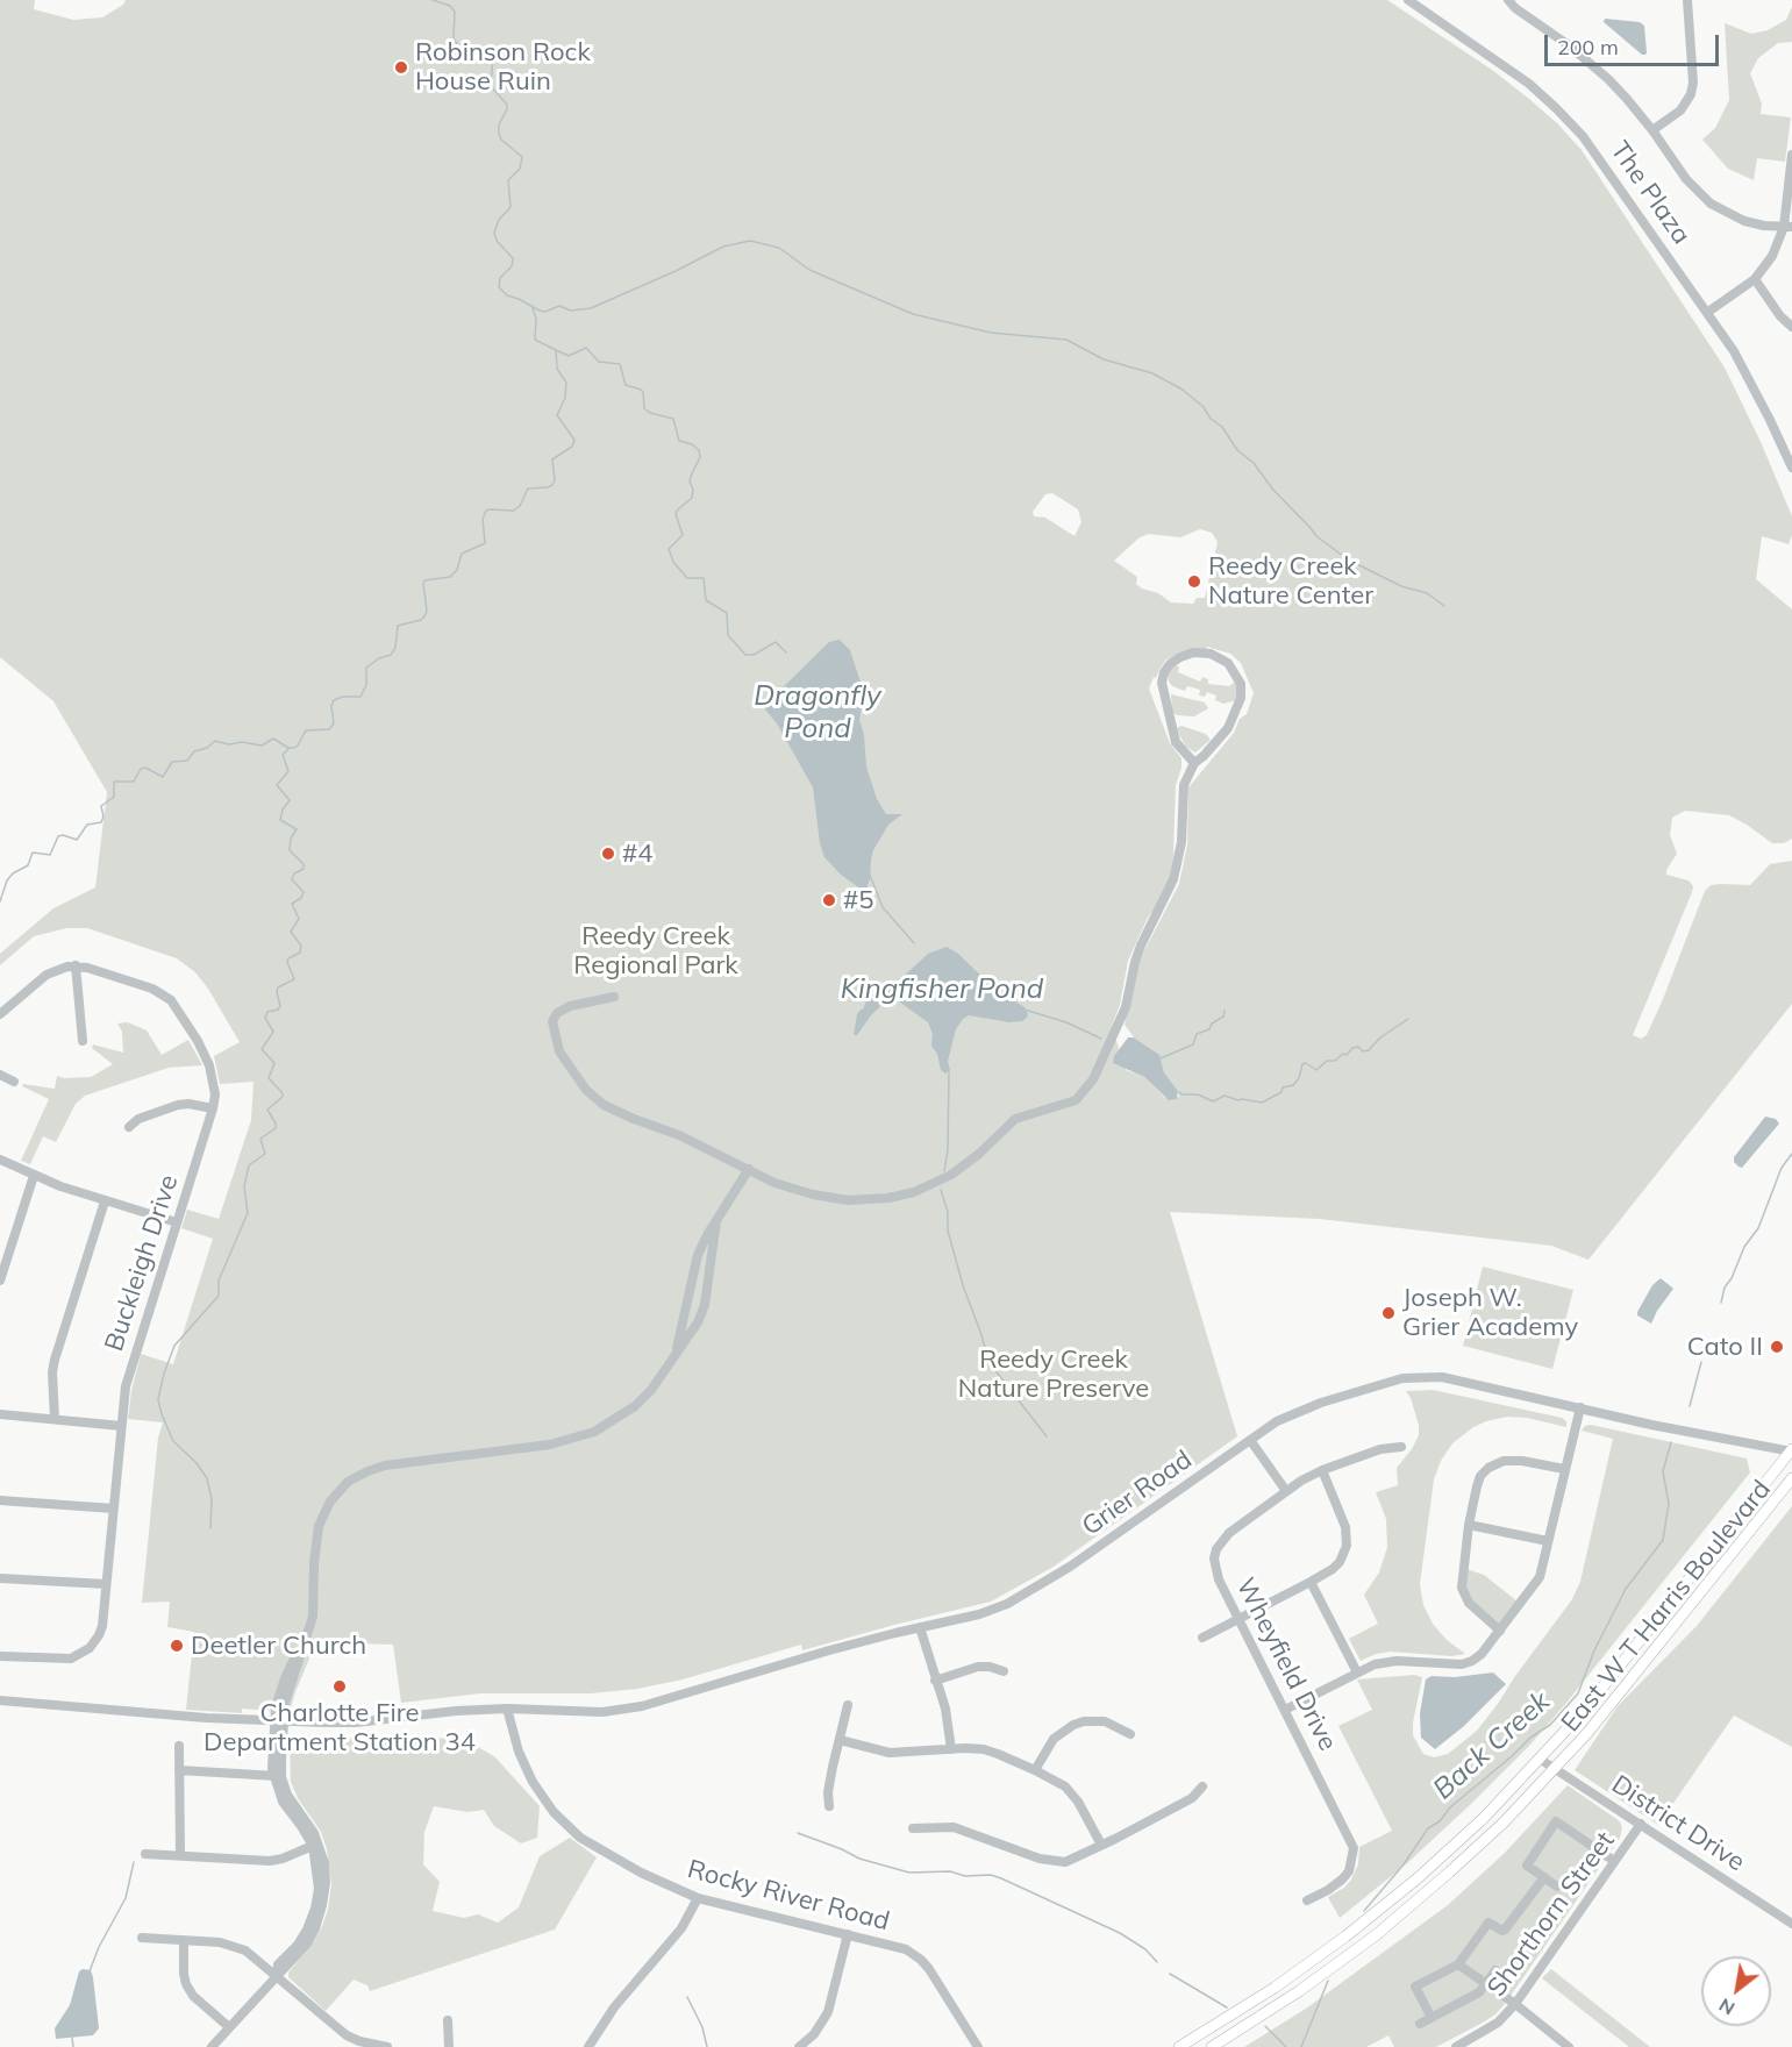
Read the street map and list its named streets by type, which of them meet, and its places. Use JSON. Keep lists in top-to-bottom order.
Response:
{
  "streets": {
    "main road": ["East W T Harris Boulevard"],
    "street": [
      "The Plaza",
      "Buckleigh Drive",
      "Grier Road",
      "Wheyfield Drive",
      "District Drive",
      "Rocky River Road",
      "Shorthorn Street"
    ]
  },
  "crossings": [
    ["Grier Road", "East W T Harris Boulevard"],
    ["Grier Road", "Rocky River Road"],
    ["East W T Harris Boulevard", "District Drive"],
    ["District Drive", "Shorthorn Street"]
  ],
  "water": ["Dragonfly Pond", "Kingfisher Pond", "Back Creek"],
  "parks": ["Reedy Creek Regional Park", "Reedy Creek Nature Preserve"],
  "places": [
    "Robinson Rock House Ruin",
    "Reedy Creek Nature Center",
    "#4",
    "#5",
    "Joseph W. Grier Academy",
    "Cato II",
    "Deetler Church",
    "Charlotte Fire Department Station 34"
  ],
  "scale_bar": "200 m",
  "north": "bottom left"
}
